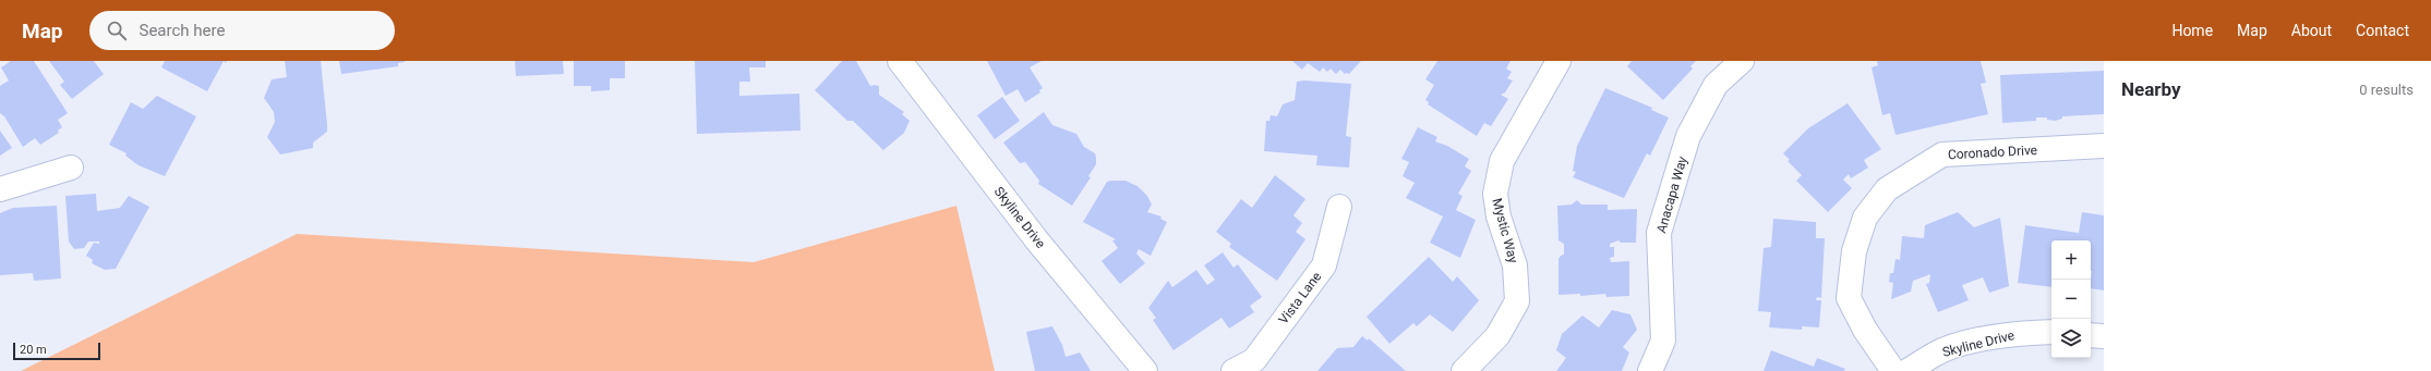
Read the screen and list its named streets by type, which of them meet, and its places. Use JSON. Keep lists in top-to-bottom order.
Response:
{
  "streets": {
    "street": [
      "Coronado Drive",
      "Anacapa Way",
      "Skyline Drive",
      "Mystic Way",
      "Vista Lane"
    ]
  },
  "scale_bar": "20 m",
  "page": {
    "header": "Map",
    "search": "Search here",
    "nav": [
      "Home",
      "Map",
      "About",
      "Contact"
    ],
    "heading": ["Nearby", "0 results"],
    "map_buttons": ["+", "−"],
    "scale": "20 m"
  }
}
